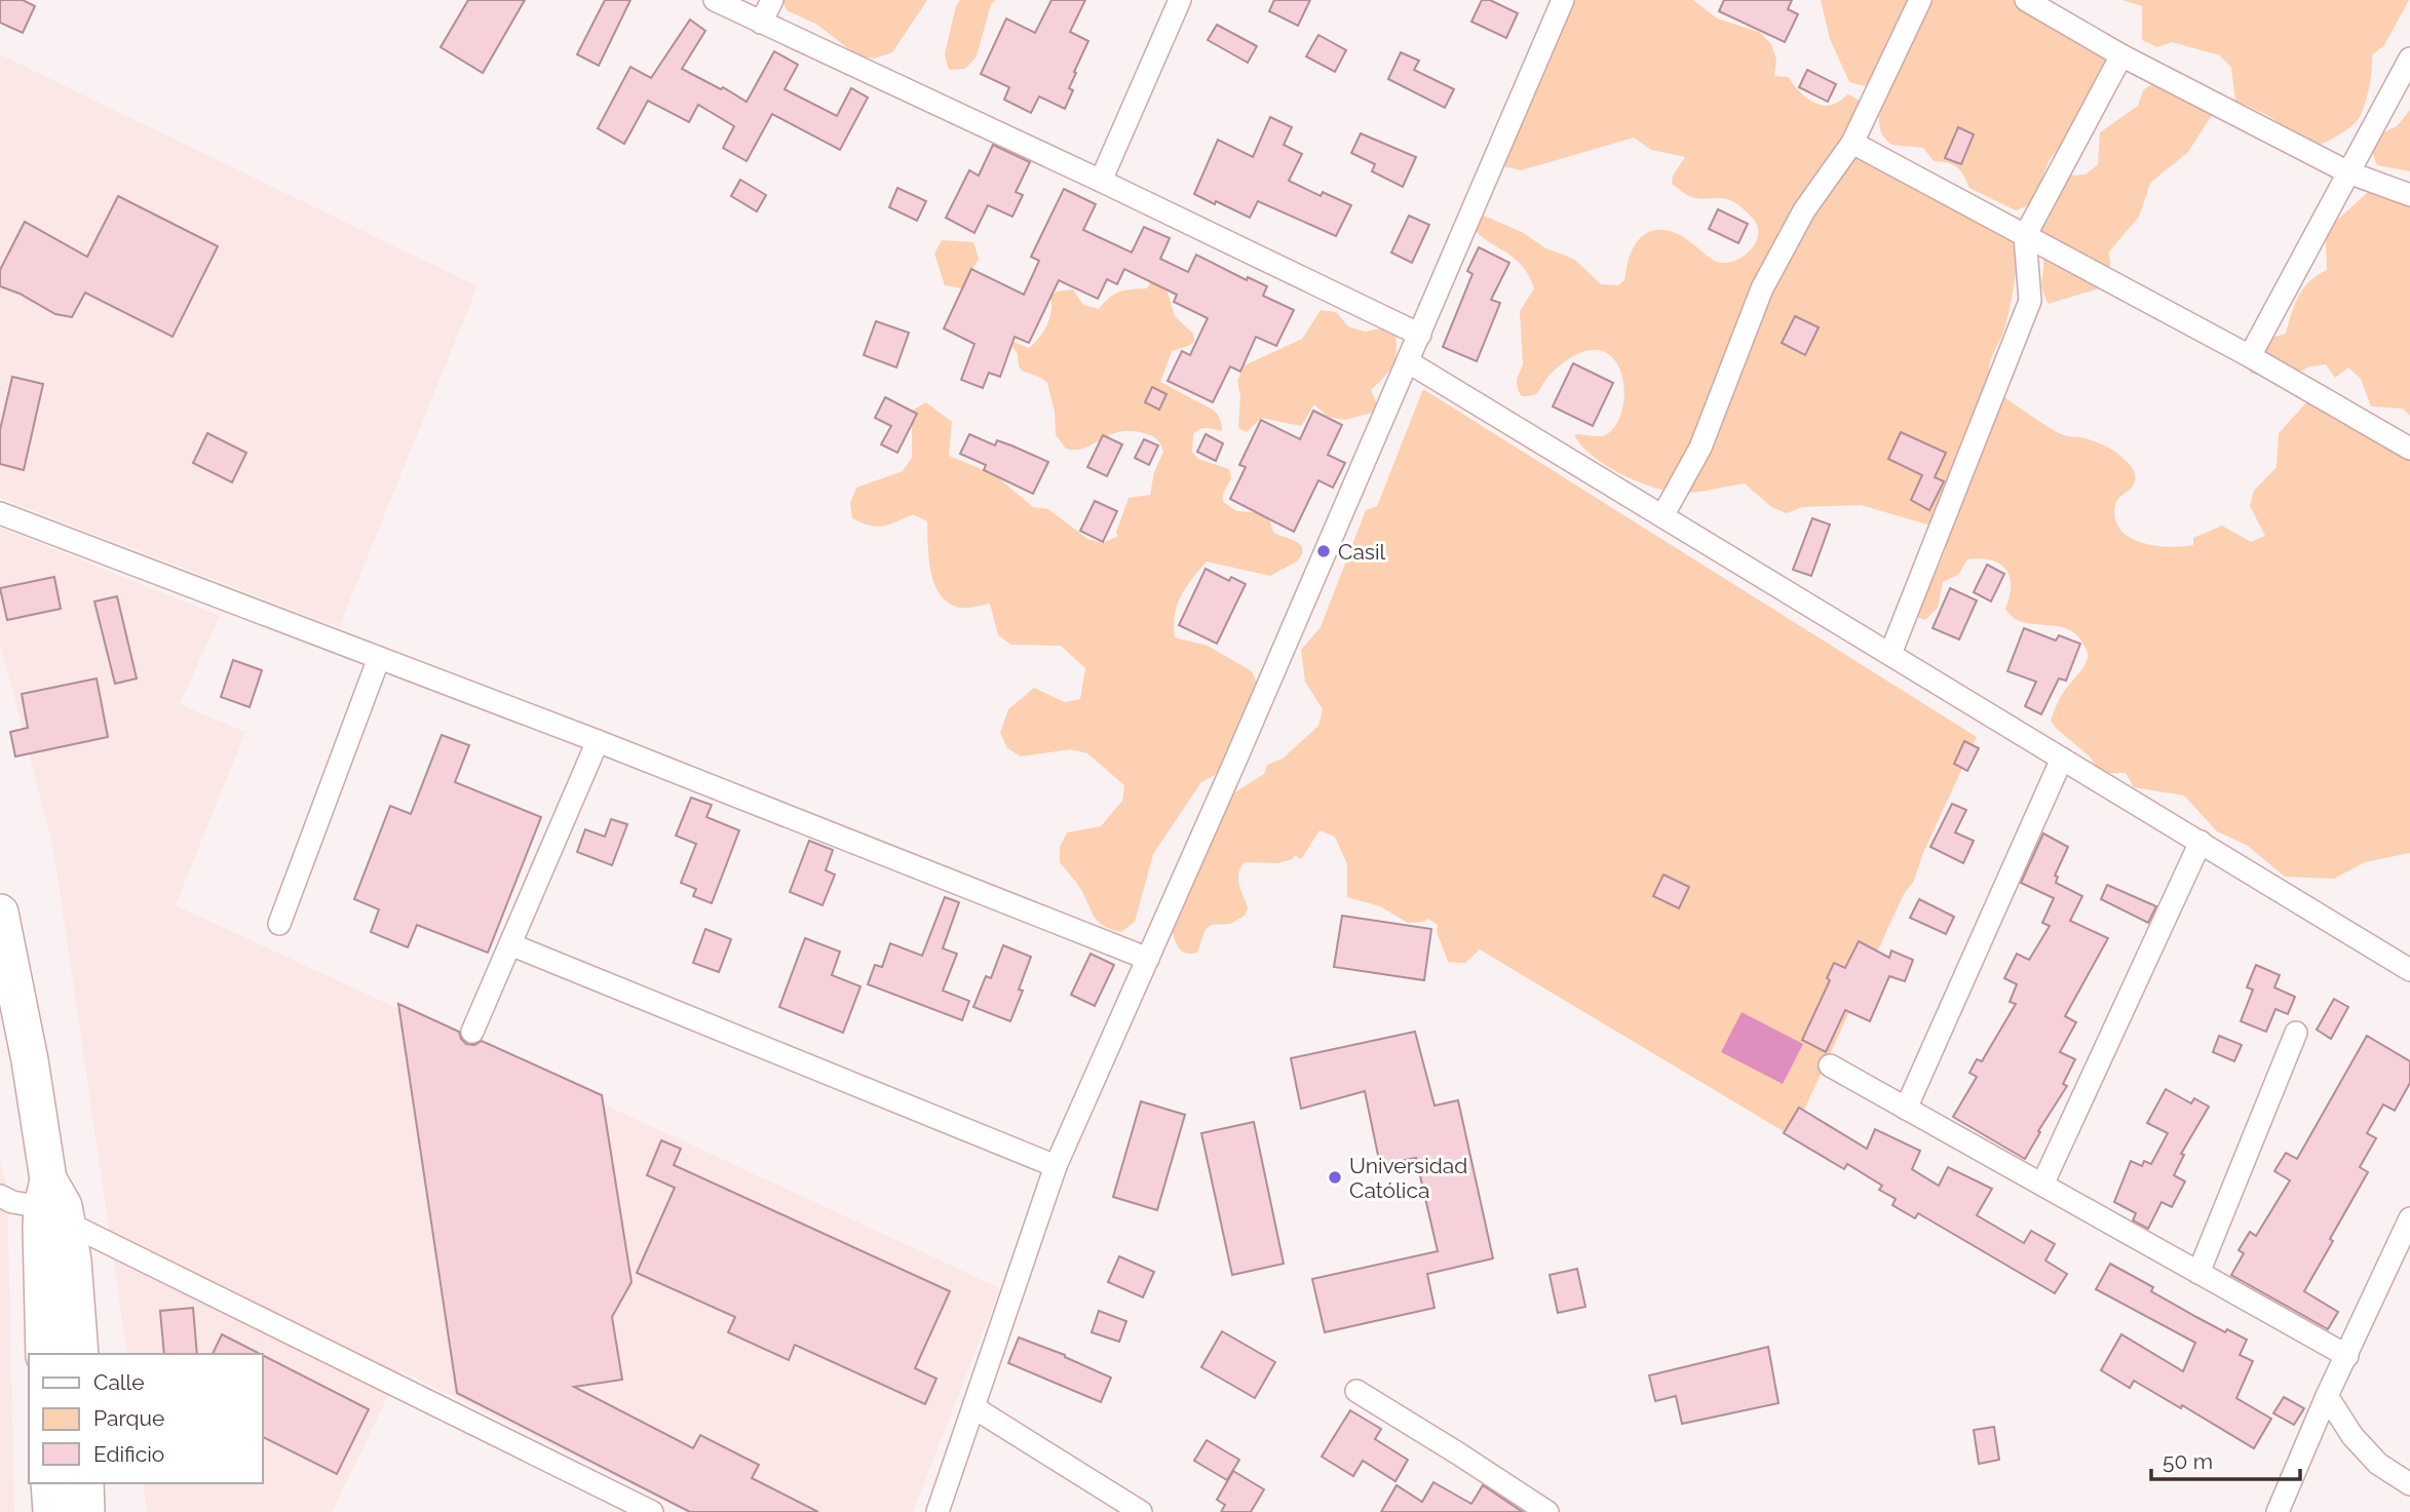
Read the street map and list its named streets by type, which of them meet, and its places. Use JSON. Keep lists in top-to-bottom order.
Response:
{
  "places": ["Casil", "Universidad Católica"],
  "legend": ["Calle", "Parque", "Edificio"],
  "scale_bar": "50 m"
}
